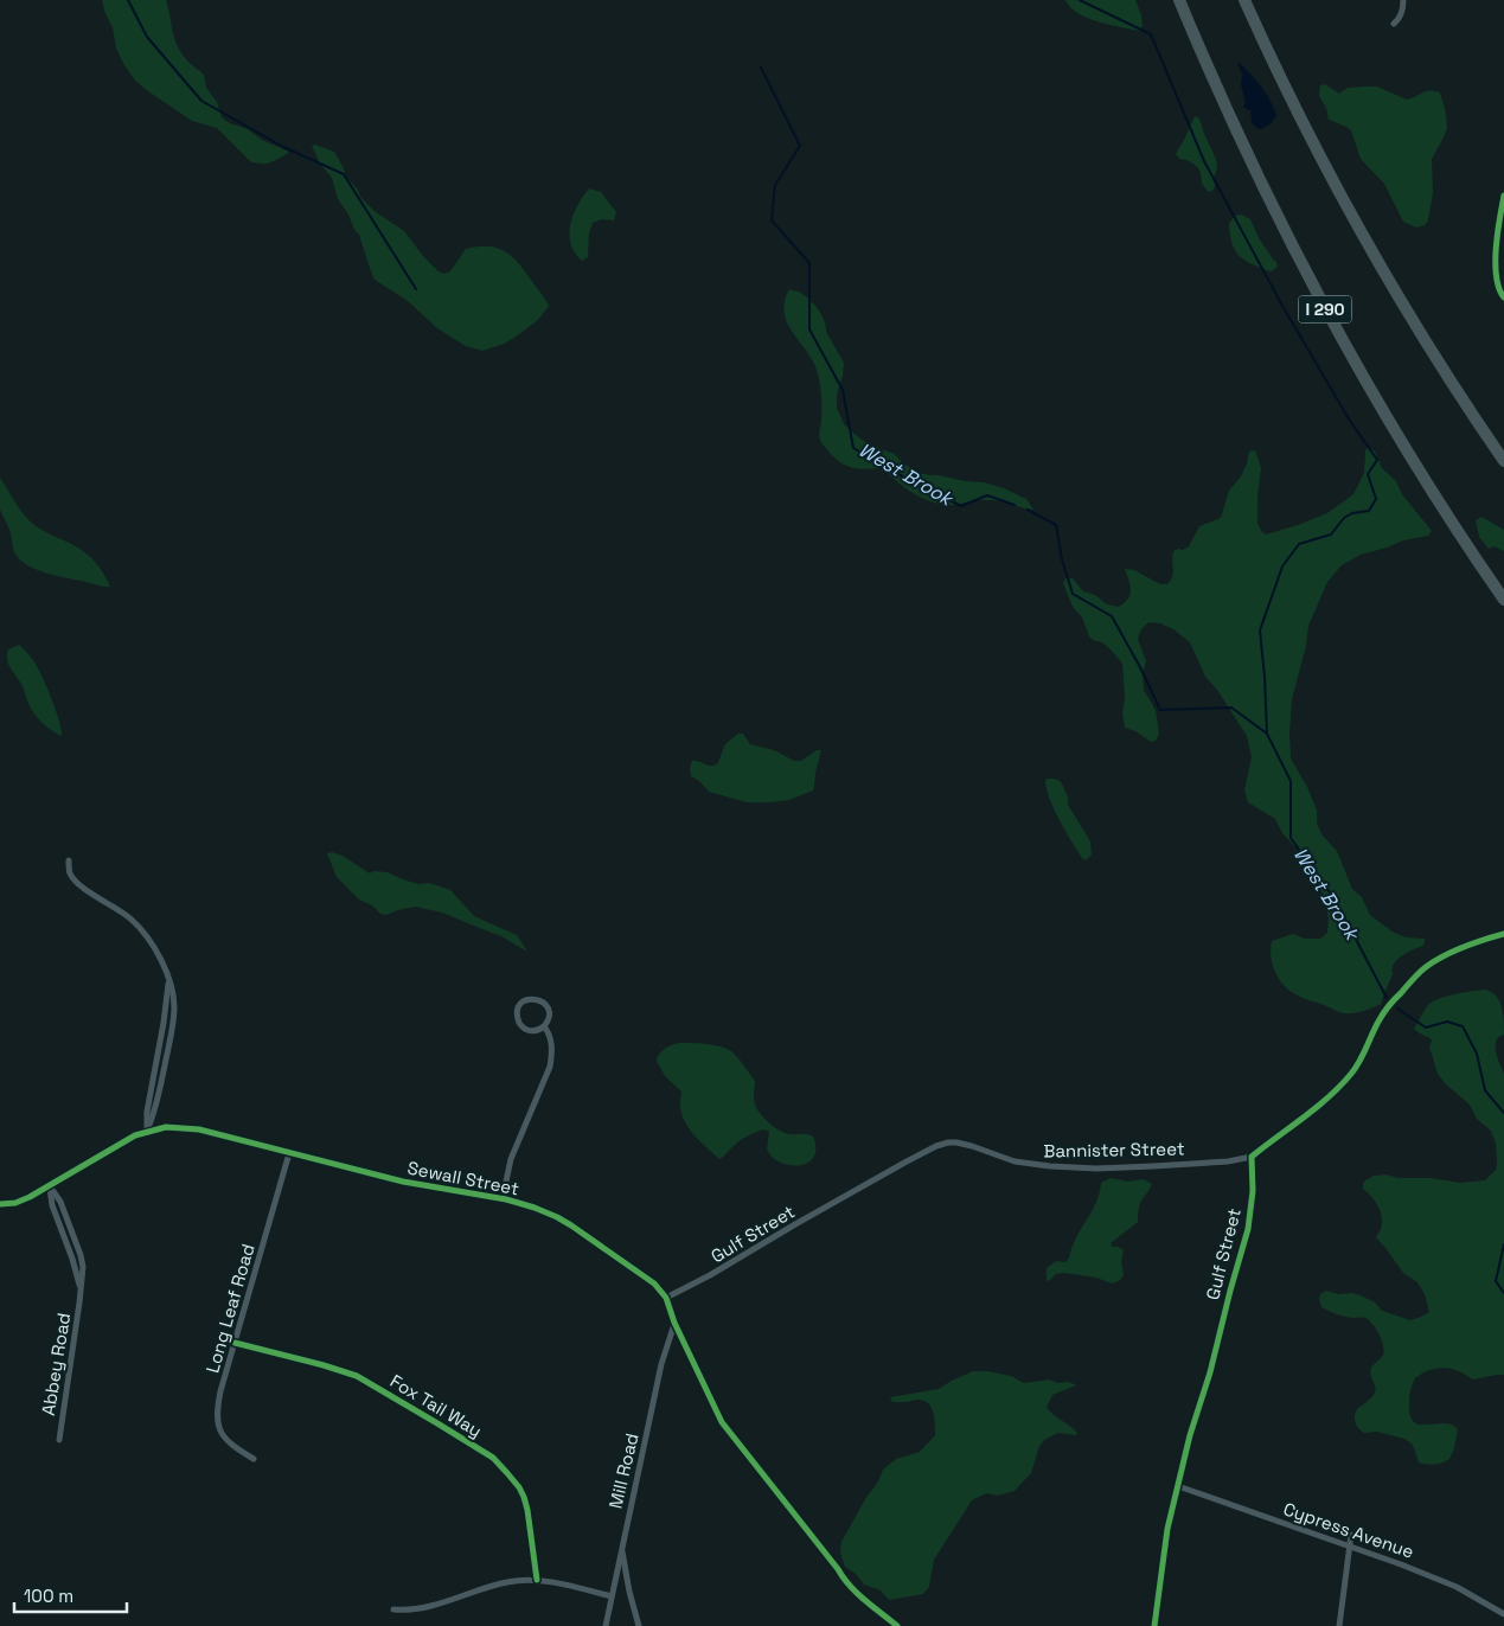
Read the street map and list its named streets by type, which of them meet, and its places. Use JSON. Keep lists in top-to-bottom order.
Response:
{
  "streets": {
    "highway": ["I 290"],
    "street": [
      "Bannister Street",
      "Sewall Street",
      "Gulf Street",
      "Long Leaf Road",
      "Abbey Road",
      "Fox Tail Way",
      "Mill Road",
      "Cypress Avenue"
    ]
  },
  "crossings": [
    ["Bannister Street", "Gulf Street"],
    ["Sewall Street", "Gulf Street"],
    ["Sewall Street", "Long Leaf Road"],
    ["Sewall Street", "Abbey Road"],
    ["Sewall Street", "Mill Road"],
    ["Gulf Street", "Cypress Avenue"],
    ["Long Leaf Road", "Fox Tail Way"]
  ],
  "water": ["West Brook"],
  "scale_bar": "100 m"
}
